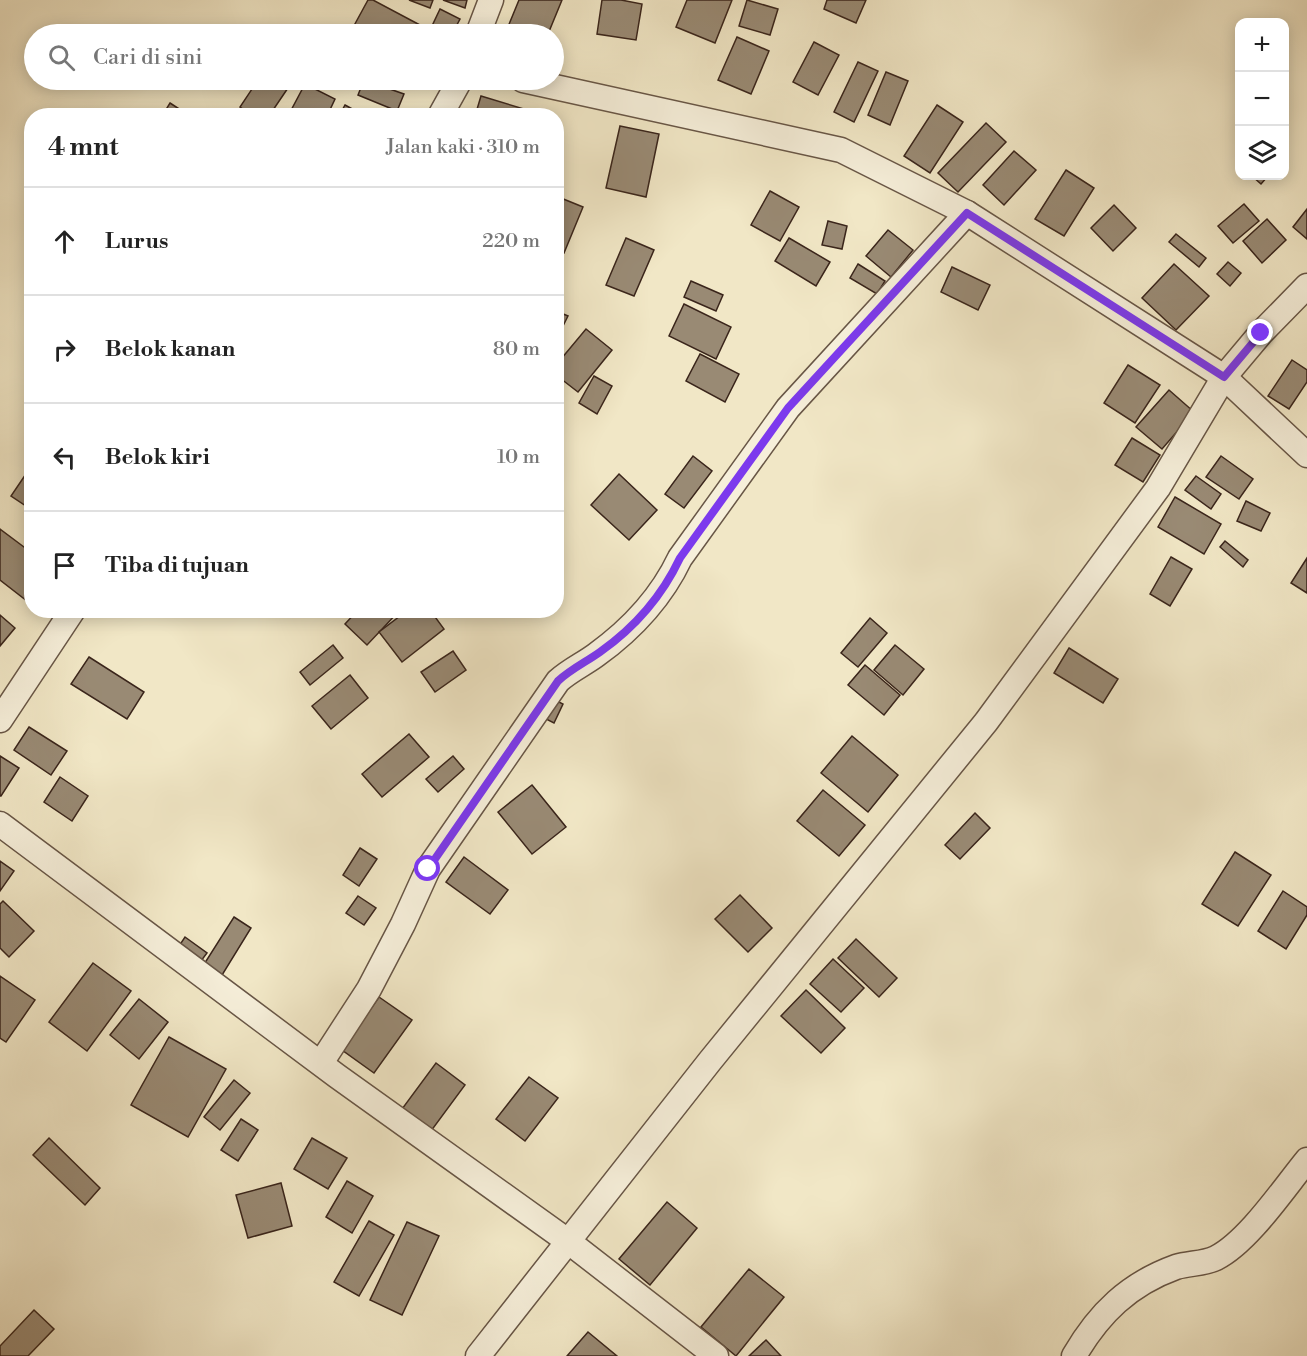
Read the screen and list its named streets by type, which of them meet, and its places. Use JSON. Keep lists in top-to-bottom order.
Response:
{
  "page": {
    "map_buttons": ["+", "−"],
    "search": "Cari di sini",
    "heading": ["4 mnt", "Jalan kaki · 310 m"],
    "list": [
      ["Lurus", "220 m"],
      ["Belok kanan", "80 m"],
      ["Belok kiri", "10 m"],
      "Tiba di tujuan"
    ]
  }
}
